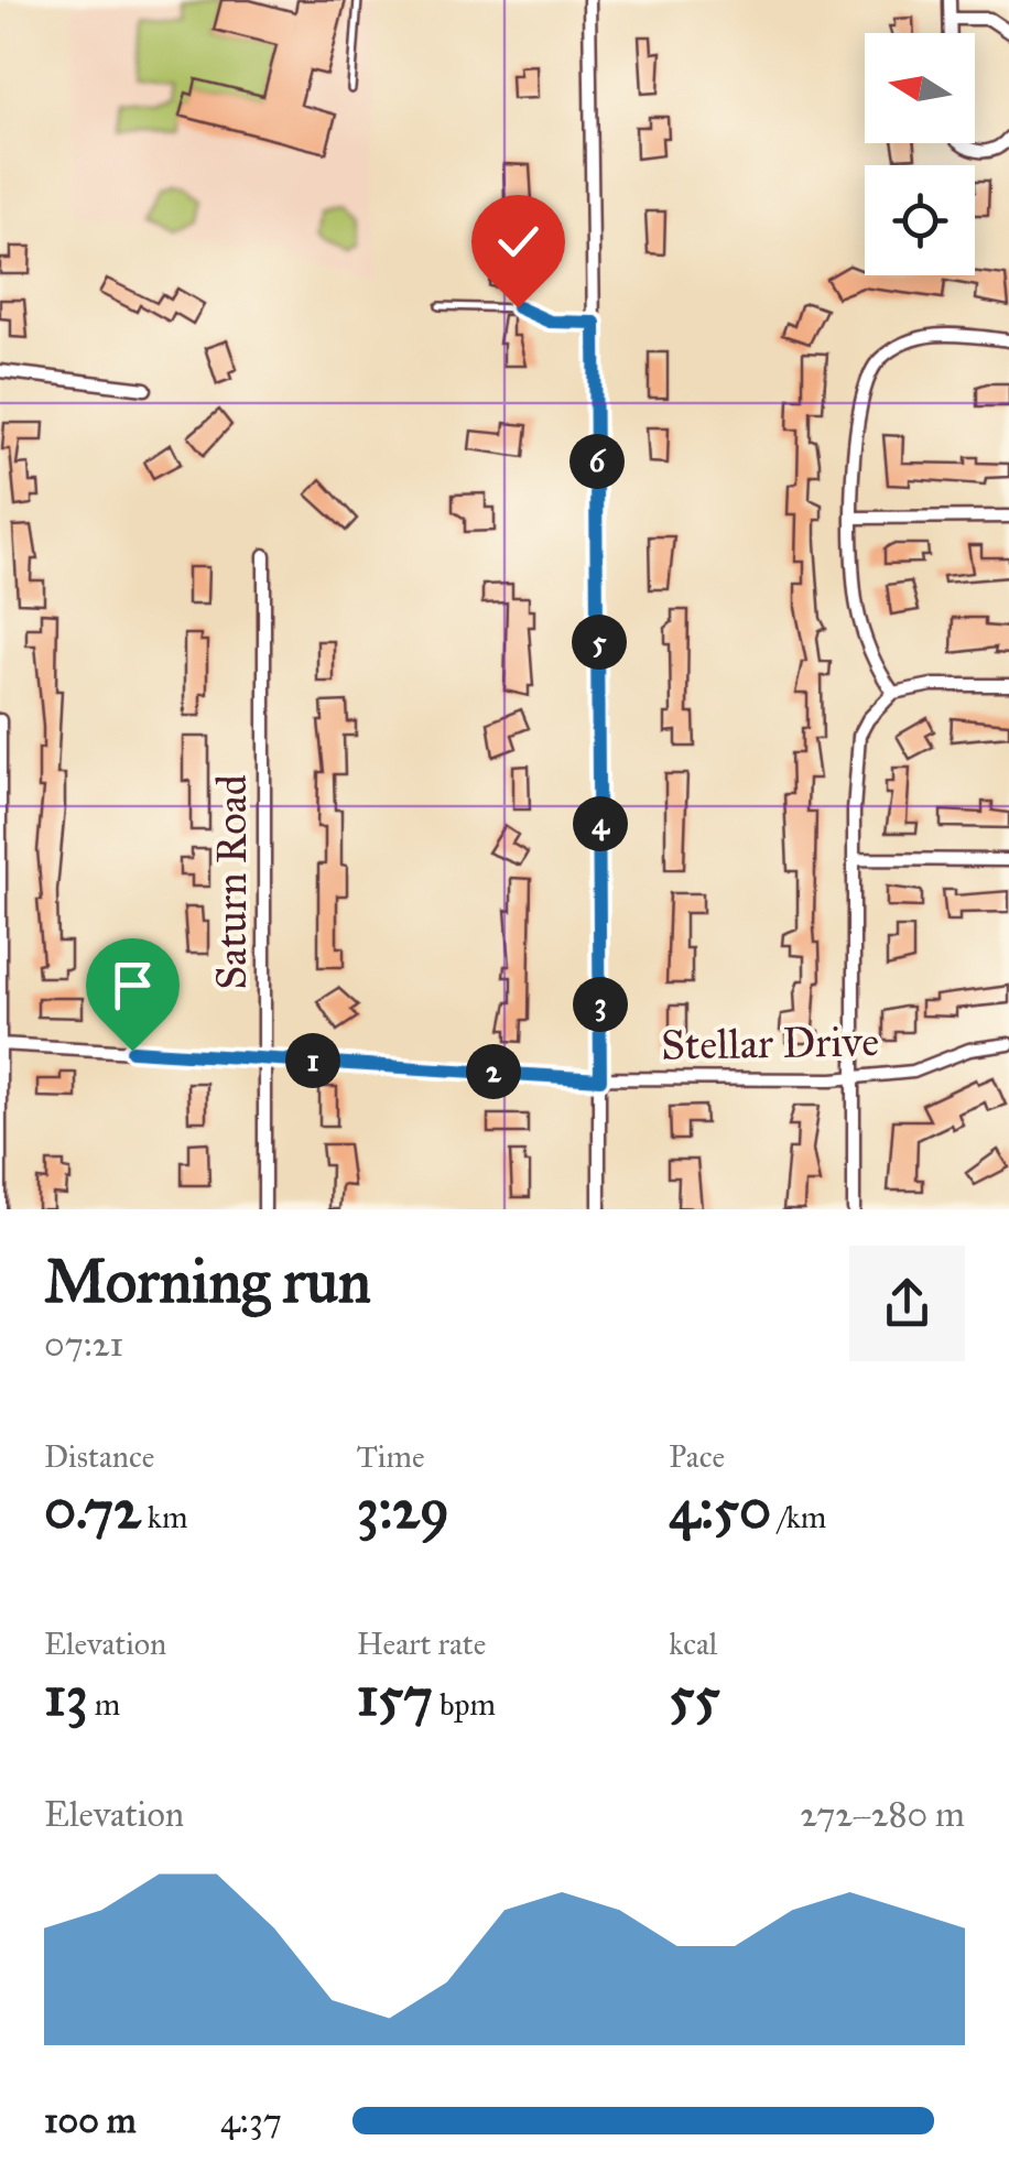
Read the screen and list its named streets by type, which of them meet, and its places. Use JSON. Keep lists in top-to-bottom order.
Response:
{
  "streets": {
    "street": ["Saturn Road", "Stellar Drive"]
  },
  "crossings": [
    ["Saturn Road", "Stellar Drive"]
  ],
  "north": "left",
  "page": {
    "pins": [
      "6",
      "5",
      "4",
      "3",
      "1",
      "2"
    ],
    "heading": ["Morning run", "07:21"],
    "stats": [
      ["Distance", "0.72 km"],
      ["Time", "3:29"],
      ["Pace", "4:50 /km"],
      ["Elevation", "13 m"],
      ["Heart rate", "157 bpm"],
      ["kcal", "55"]
    ],
    "chart": ["Elevation", "272–280 m"],
    "list": [
      {
        "name": "100 m",
        "note": "4:37"
      }
    ]
  }
}
